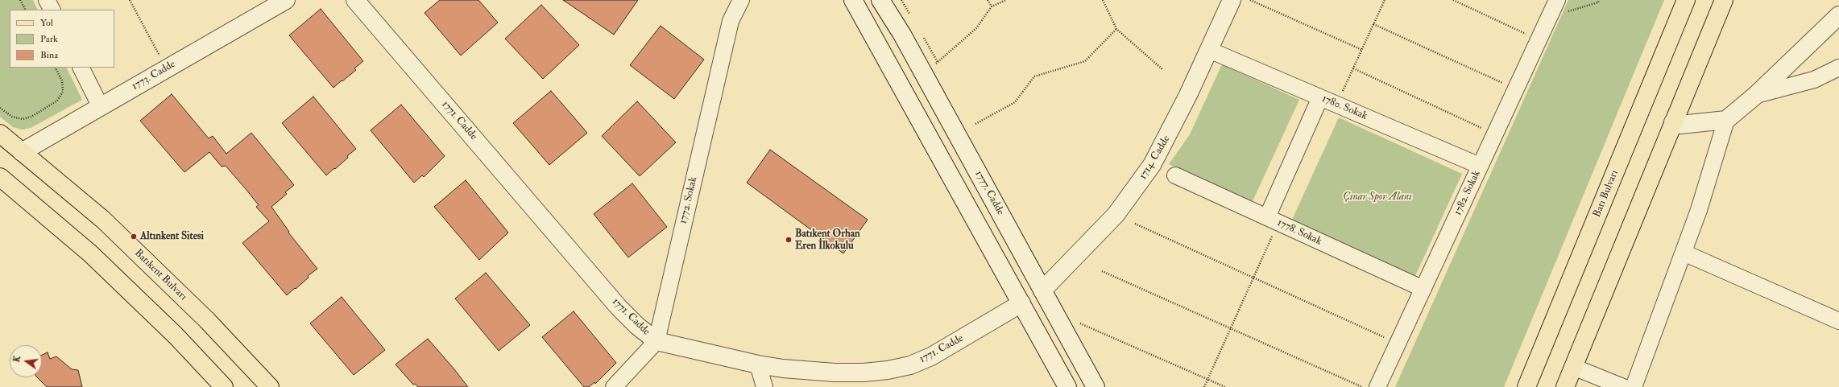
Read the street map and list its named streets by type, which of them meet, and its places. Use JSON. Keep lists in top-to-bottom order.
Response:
{
  "streets": {
    "main road": ["Batı Bulvarı", "Batıkent Bulvarı"],
    "street": [
      "1773. Cadde",
      "1780. Sokak",
      "1771. Cadde",
      "1714. Cadde",
      "1777. Cadde",
      "1782. Sokak",
      "1772. Sokak",
      "1778. Sokak"
    ]
  },
  "crossings": [
    ["1773. Cadde", "Batıkent Bulvarı"],
    ["1780. Sokak", "1714. Cadde"],
    ["1780. Sokak", "1782. Sokak"],
    ["1771. Cadde", "1714. Cadde"],
    ["1771. Cadde", "1772. Sokak"],
    ["1714. Cadde", "1777. Cadde"],
    ["1782. Sokak", "1778. Sokak"]
  ],
  "parks": ["Çınar Spor Alanı"],
  "places": ["Altınkent Sitesi", "Batıkent Orhan Eren İlkokulu"],
  "legend": ["Yol", "Park", "Bina"],
  "north": "left"
}
